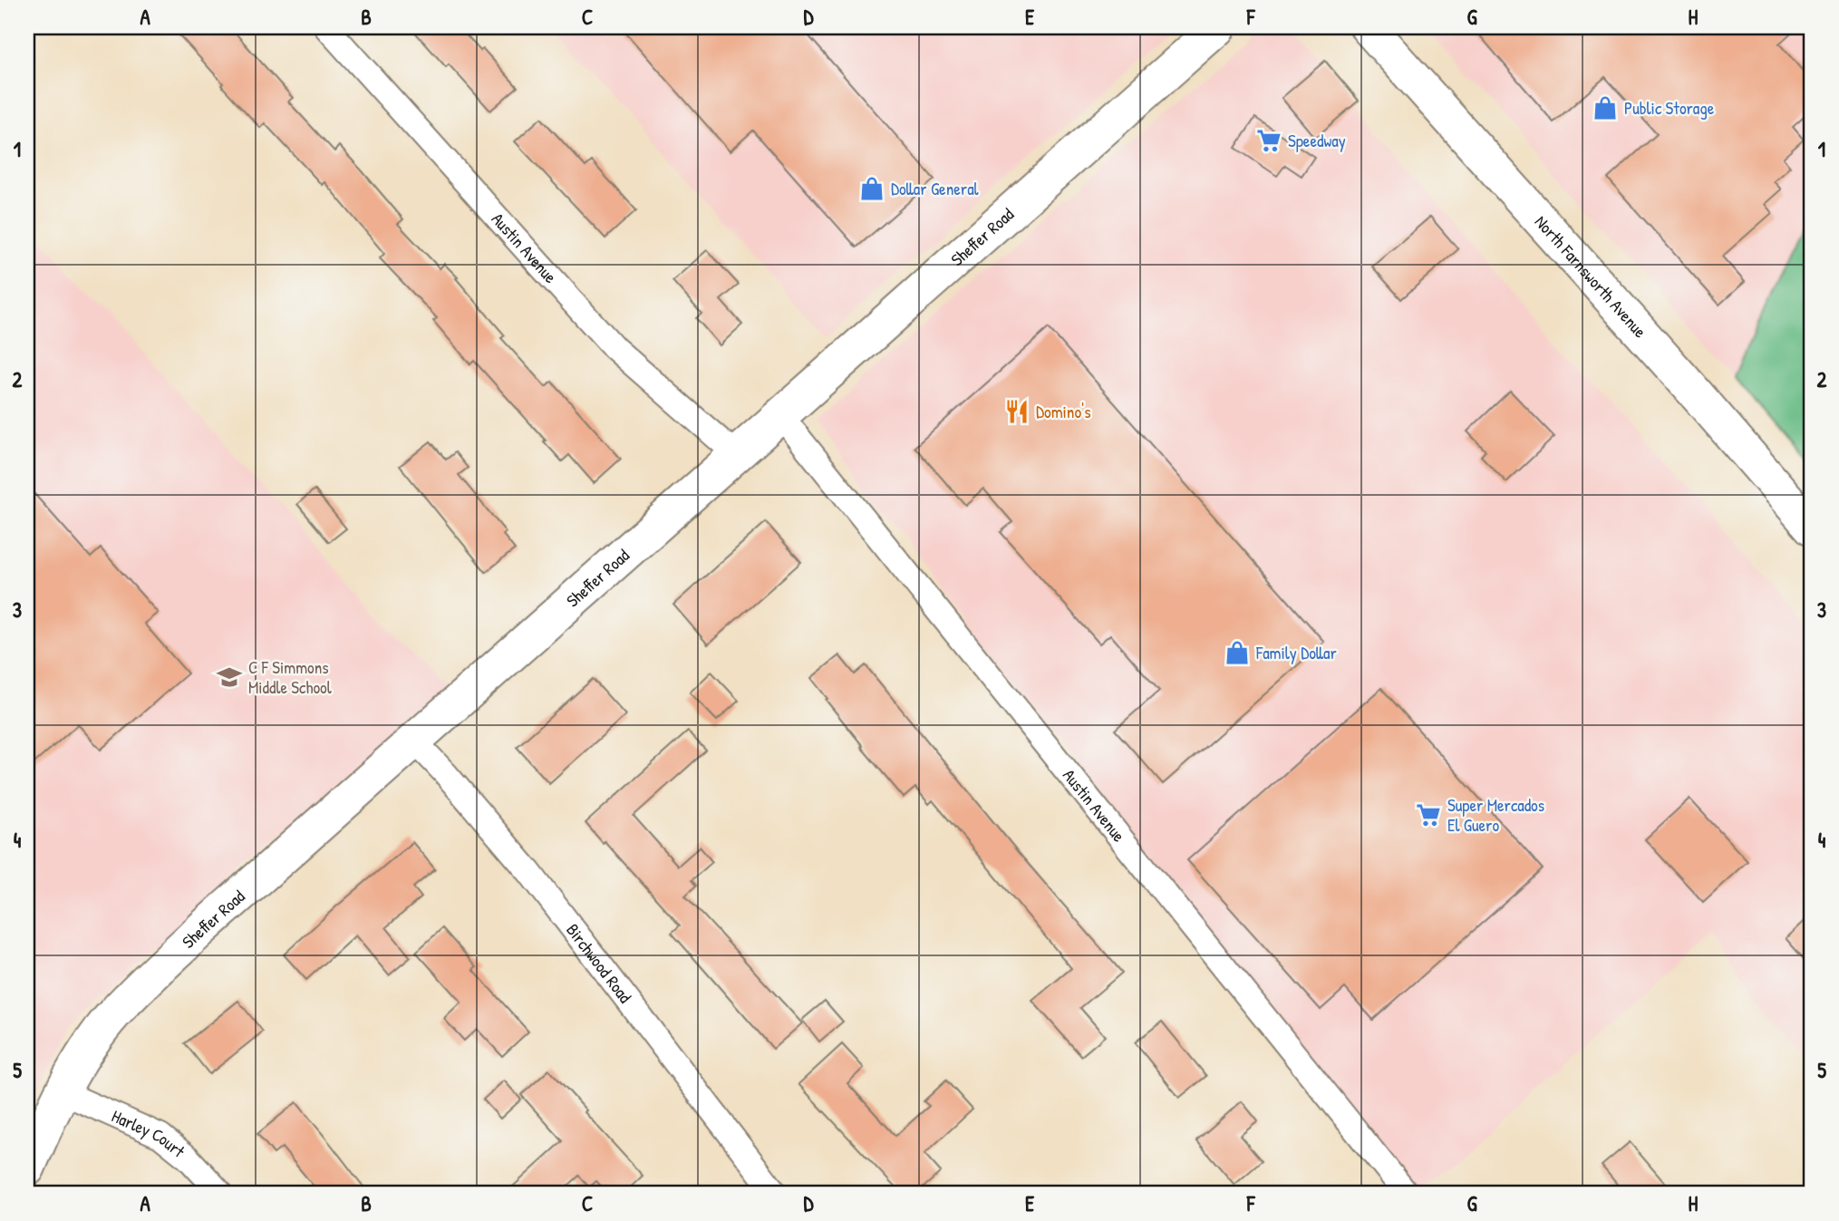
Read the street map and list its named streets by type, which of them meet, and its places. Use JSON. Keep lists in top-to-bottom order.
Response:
{
  "streets": {
    "street": [
      "Sheffer Road",
      "Austin Avenue",
      "North Farnsworth Avenue",
      "Birchwood Road",
      "Harley Court"
    ]
  },
  "crossings": [
    ["Sheffer Road", "Austin Avenue"],
    ["Sheffer Road", "Birchwood Road"],
    ["Sheffer Road", "Harley Court"]
  ],
  "places": {
    "shop": ["Public Storage", "Dollar General", "Family Dollar"],
    "supermarket": ["Speedway", "Super Mercados El Guero"],
    "restaurant": ["Domino's"],
    "school or university": ["C F Simmons Middle School"]
  },
  "grid": {
    "columns": [
      "A",
      "B",
      "C",
      "D",
      "E",
      "F",
      "G",
      "H"
    ],
    "rows": [
      "1",
      "2",
      "3",
      "4",
      "5"
    ]
  }
}
